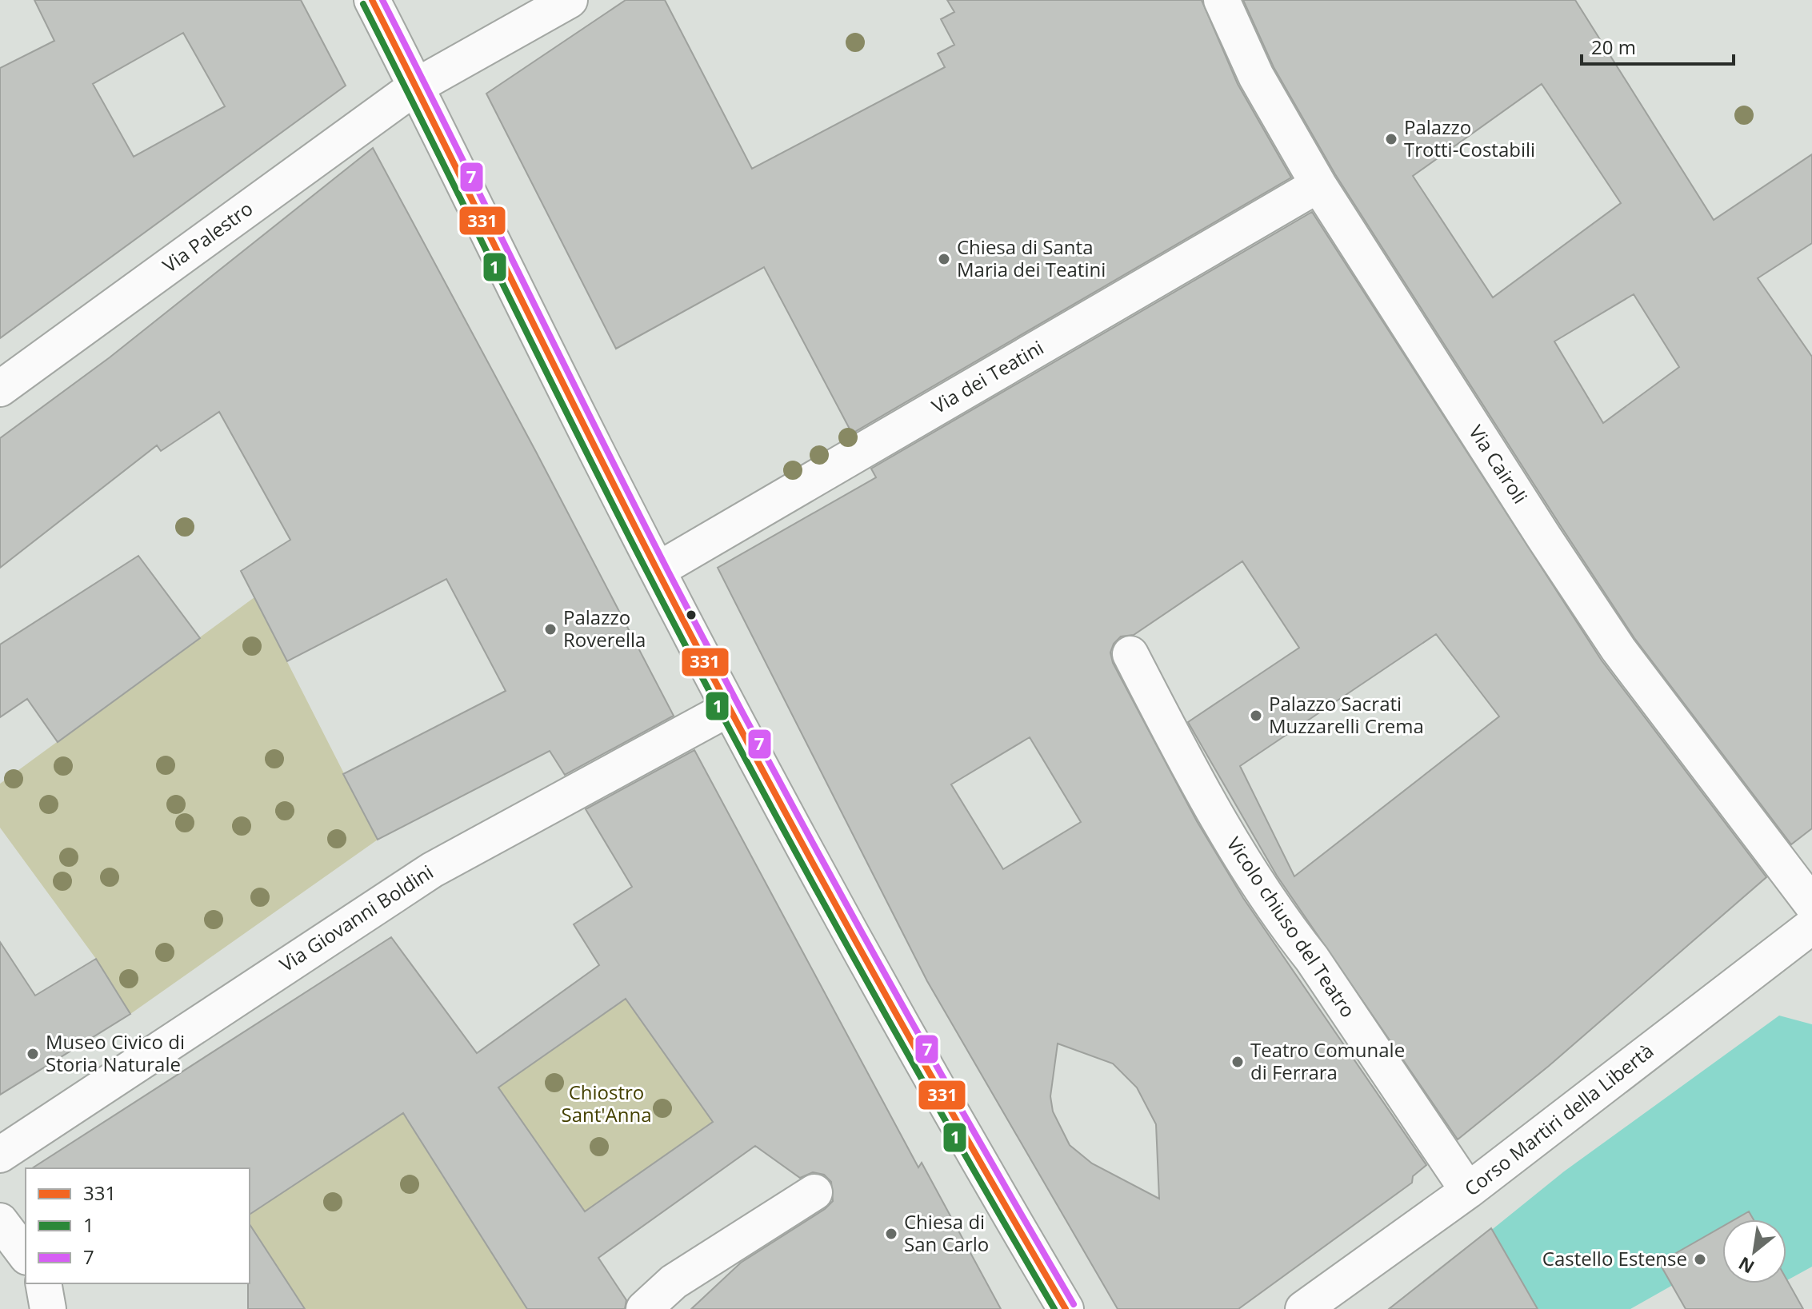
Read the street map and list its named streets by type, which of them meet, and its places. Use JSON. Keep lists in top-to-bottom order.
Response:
{
  "streets": {
    "street": [
      "Via Palestro",
      "Via dei Teatini",
      "Via Cairoli",
      "Via Giovanni Boldini",
      "Vicolo chiuso del Teatro",
      "Corso Martiri della Libertà"
    ]
  },
  "crossings": [
    ["Via dei Teatini", "Via Cairoli"],
    ["Vicolo chiuso del Teatro", "Corso Martiri della Libertà"]
  ],
  "parks": ["Chiostro Sant'Anna"],
  "places": [
    "Palazzo Trotti-Costabili",
    "Chiesa di Santa Maria dei Teatini",
    "Palazzo Roverella",
    "Palazzo Sacrati Muzzarelli Crema",
    "Museo Civico di Storia Naturale",
    "Teatro Comunale di Ferrara",
    "Chiesa di San Carlo",
    "Castello Estense"
  ],
  "lines": ["transit line 331", "transit line 7", "transit line 1"],
  "legend": ["331", "1", "7"],
  "scale_bar": "20 m",
  "north": "bottom left"
}
